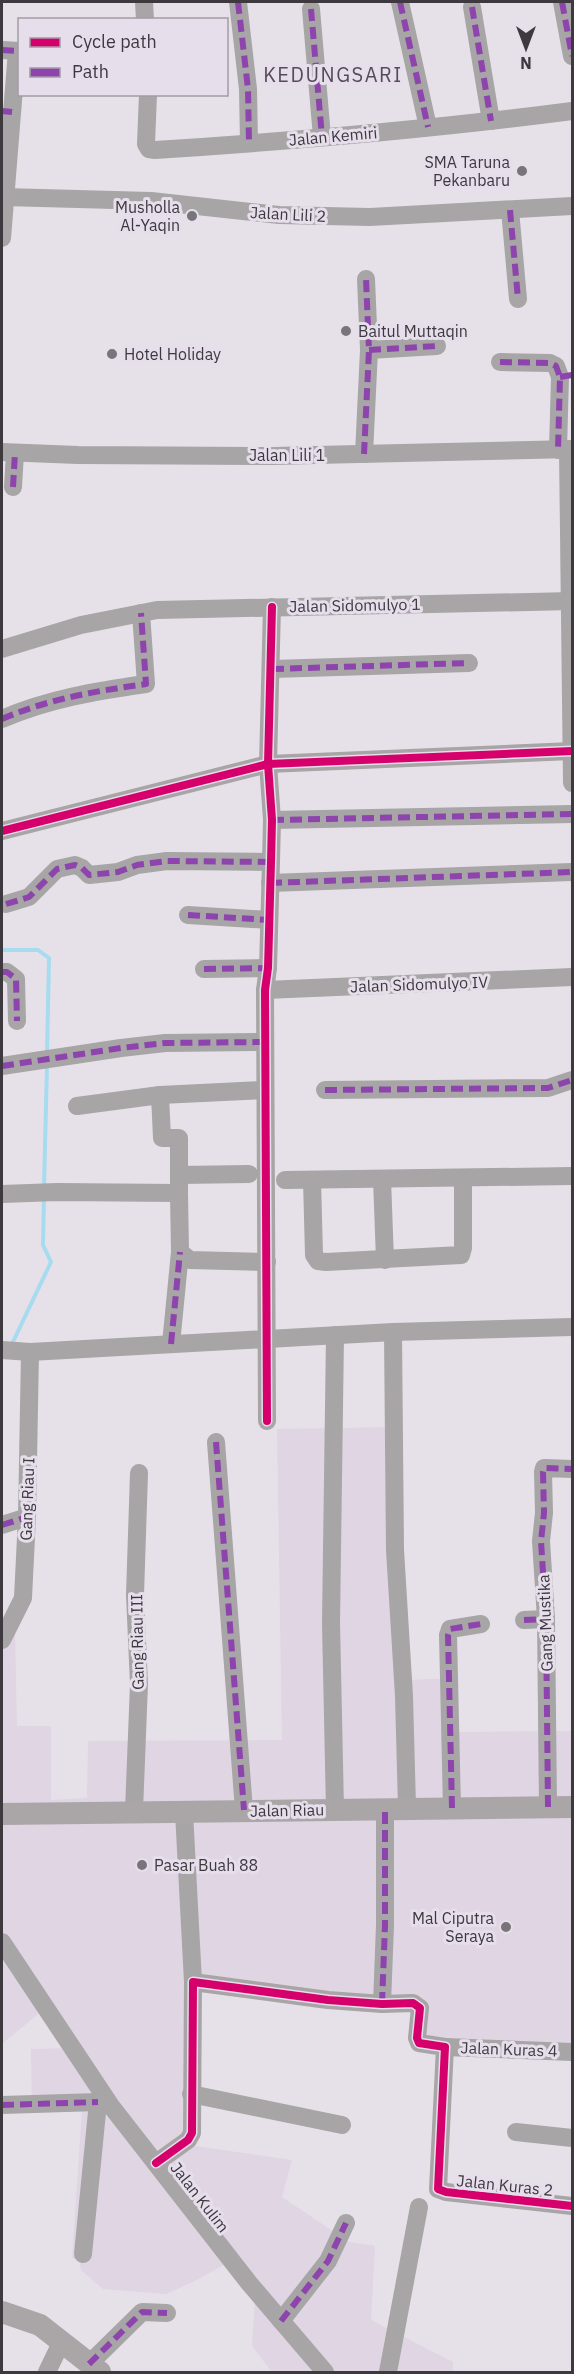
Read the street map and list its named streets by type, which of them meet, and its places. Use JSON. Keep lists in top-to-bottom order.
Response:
{
  "streets": {
    "main road": ["Jalan Riau"],
    "street": [
      "Jalan Kemiri",
      "Jalan Lili 2",
      "Jalan Lili 1",
      "Jalan Sidomulyo 1",
      "Jalan Sidomulyo IV",
      "Gang Riau I",
      "Gang Mustika",
      "Gang Riau III",
      "Jalan Kuras 4",
      "Jalan Kuras 2",
      "Jalan Kulim"
    ]
  },
  "crossings": [
    ["Gang Mustika", "Jalan Riau"],
    ["Gang Riau III", "Jalan Riau"],
    ["Jalan Kuras 4", "Jalan Kuras 2"]
  ],
  "districts": ["KEDUNGSARI"],
  "places": [
    "SMA Taruna Pekanbaru",
    "Musholla Al-Yaqin",
    "Baitul Muttaqin",
    "Hotel Holiday",
    "Pasar Buah 88",
    "Mal Ciputra Seraya"
  ],
  "legend": ["Cycle path", "Path"],
  "north": "bottom"
}
